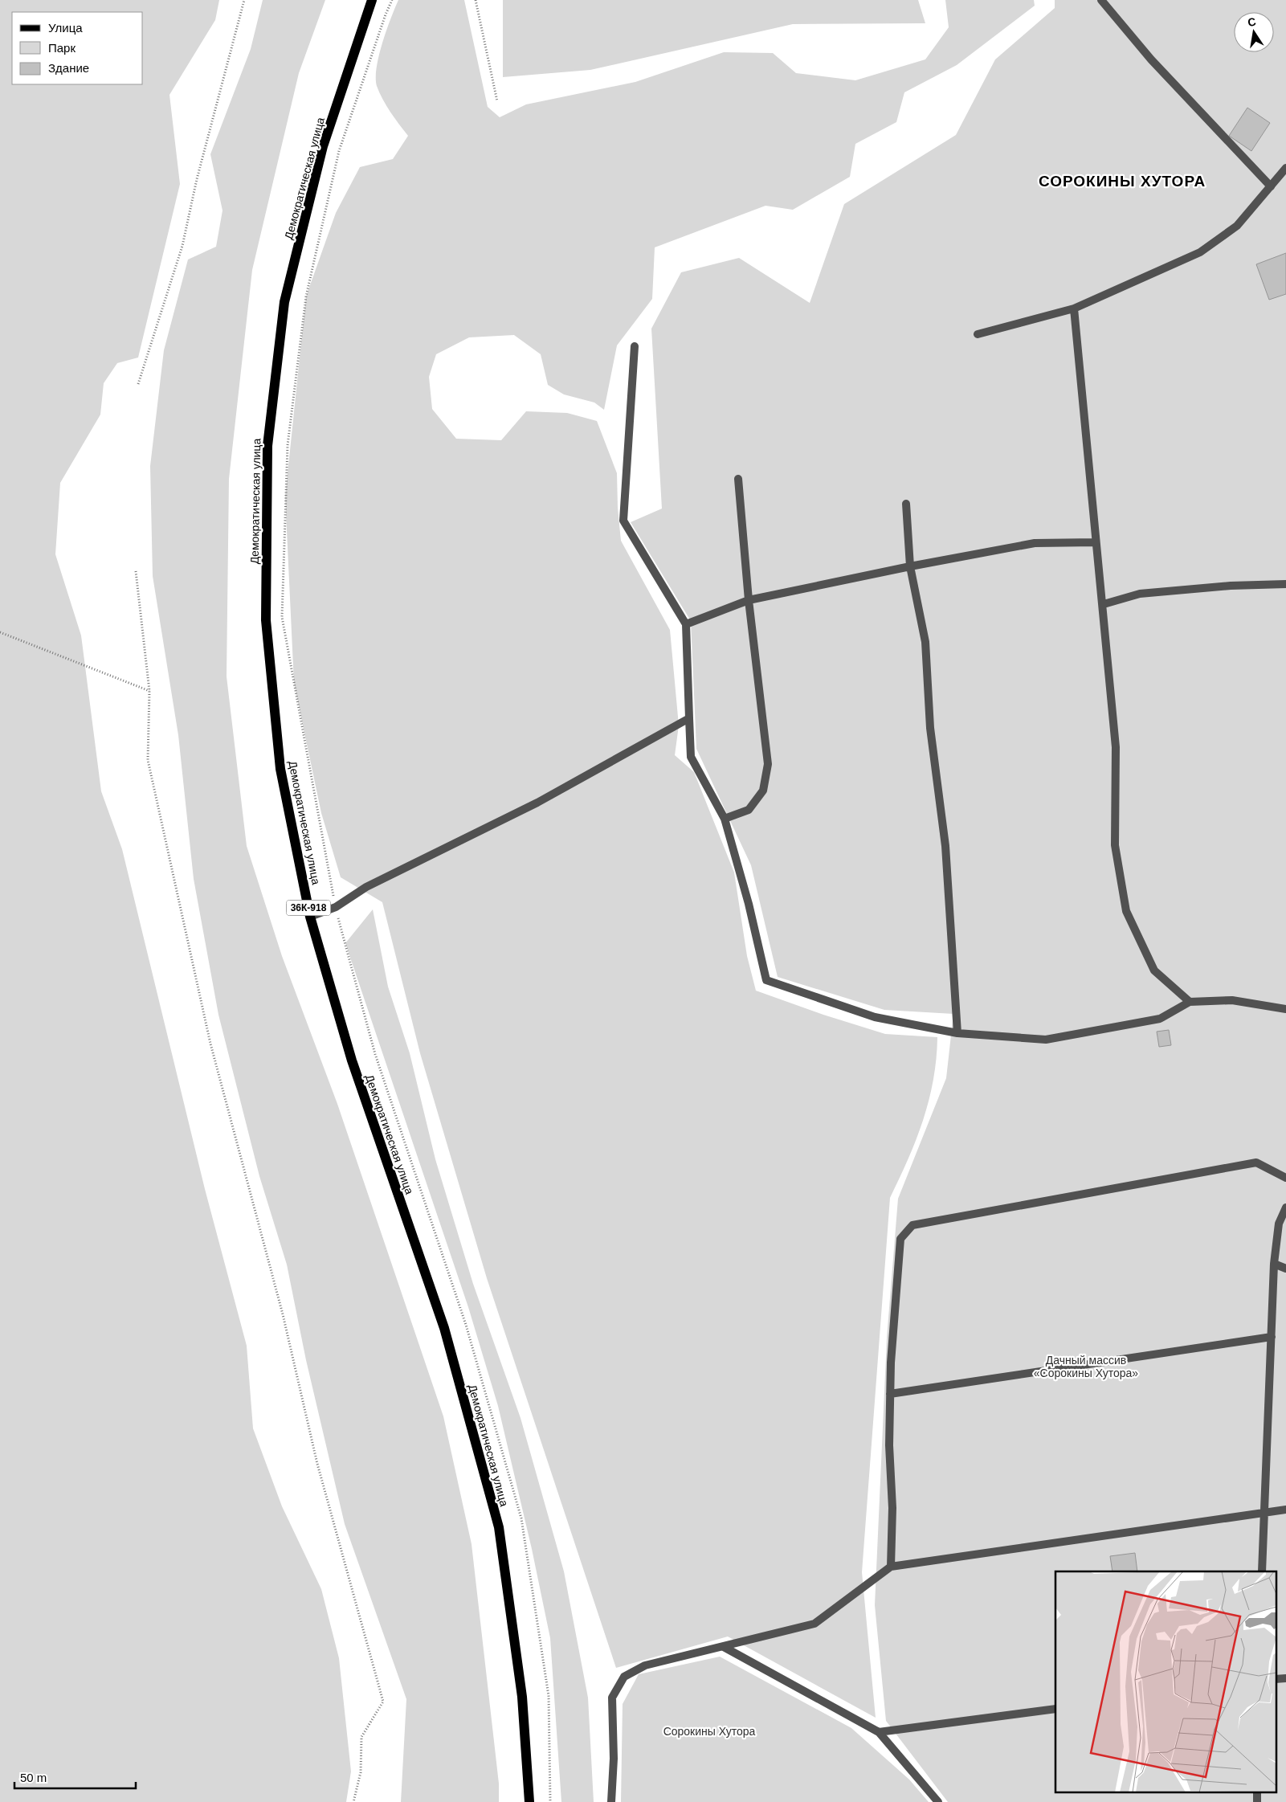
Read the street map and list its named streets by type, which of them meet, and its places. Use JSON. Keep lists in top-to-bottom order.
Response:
{
  "streets": {
    "main road": ["Демократическая улица", "36К-918"]
  },
  "districts": ["СОРОКИНЫ ХУТОРА"],
  "parks": ["Дачный массив «Сорокины Хутора»", "Сорокины Хутора"],
  "legend": ["Улица", "Парк", "Здание"],
  "scale_bar": "50 m",
  "north": "top"
}
